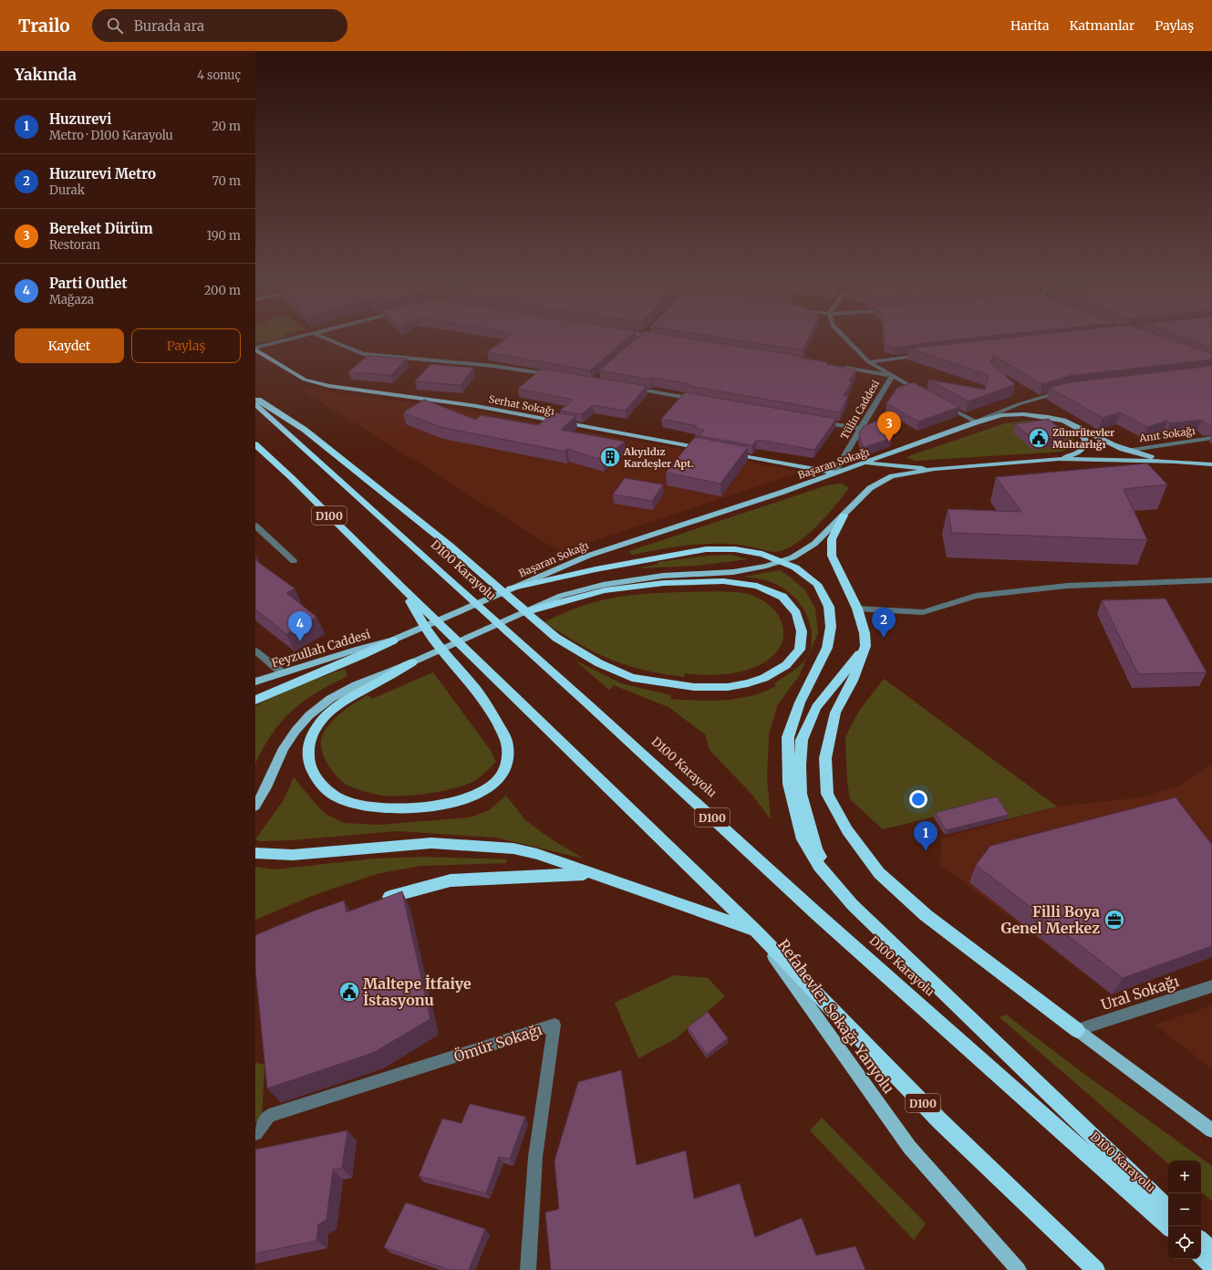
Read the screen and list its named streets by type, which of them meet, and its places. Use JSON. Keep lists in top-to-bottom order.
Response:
{
  "streets": {
    "highway": ["D100", "D100 Karayolu"],
    "main road": [
      "Serhat Sokağı",
      "Başaran Sokağı",
      "Feyzullah Caddesi",
      "Refahevler Sokağı Yanyolu"
    ],
    "street": [
      "Tülin Caddesi",
      "Anıt Sokağı",
      "Ural Sokağı",
      "Ömür Sokağı"
    ]
  },
  "crossings": [
    ["Tülin Caddesi", "Başaran Sokağı"],
    ["Başaran Sokağı", "Feyzullah Caddesi"],
    ["D100", "Refahevler Sokağı Yanyolu"]
  ],
  "places": {
    "public building": ["Zümrütevler Muhtarlığı", "Maltepe İtfaiye İstasyonu"],
    "building": ["Akyıldız Kardeşler Apt."],
    "office": ["Filli Boya Genel Merkez"]
  },
  "page": {
    "header": "Trailo",
    "search": "Burada ara",
    "nav": ["Harita", "Katmanlar", "Paylaş"],
    "heading": ["Yakında", "4 sonuç"],
    "list": [
      {
        "mark": "1",
        "name": "Huzurevi",
        "note": "Metro · D100 Karayolu",
        "value": "20 m"
      },
      {
        "mark": "2",
        "name": "Huzurevi Metro",
        "note": "Durak",
        "value": "70 m"
      },
      {
        "mark": "3",
        "name": "Bereket Dürüm",
        "note": "Restoran",
        "value": "190 m"
      },
      {
        "mark": "4",
        "name": "Parti Outlet",
        "note": "Mağaza",
        "value": "200 m"
      }
    ],
    "buttons": ["Kaydet", "Paylaş"],
    "pins": [
      "3",
      "2",
      "4",
      "1"
    ],
    "map_buttons": ["+", "−"]
  }
}
